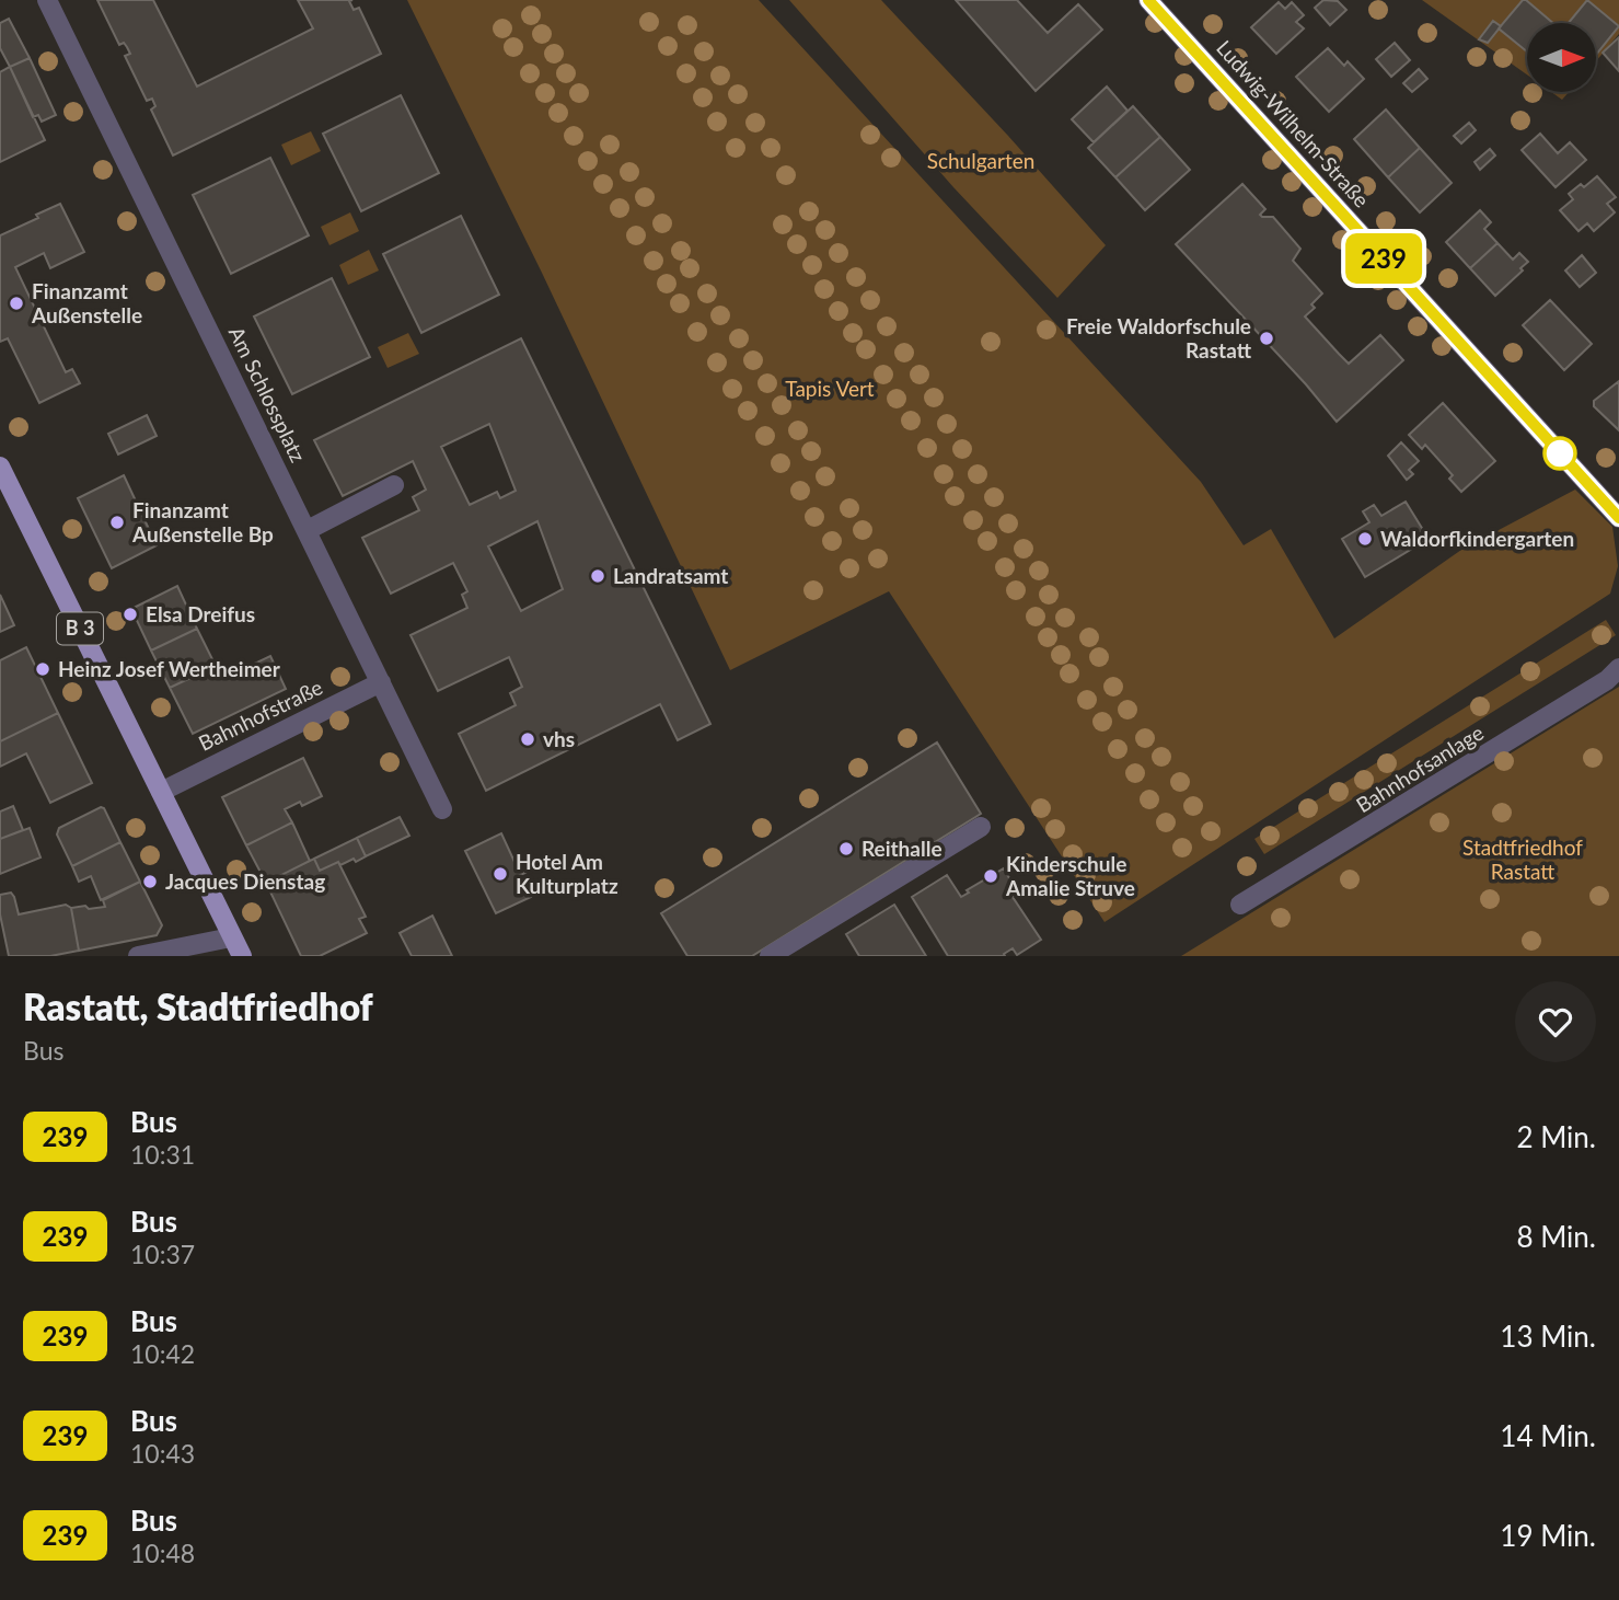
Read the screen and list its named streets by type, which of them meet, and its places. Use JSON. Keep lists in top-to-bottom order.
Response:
{
  "streets": {
    "main road": ["B 3"],
    "street": [
      "Ludwig-Wilhelm-Straße",
      "Am Schlossplatz",
      "Bahnhofstraße",
      "Bahnhofsanlage"
    ]
  },
  "crossings": [
    ["Am Schlossplatz", "Bahnhofstraße"],
    ["B 3", "Bahnhofstraße"]
  ],
  "parks": ["Schulgarten", "Tapis Vert", "Stadtfriedhof Rastatt"],
  "places": [
    "Finanzamt Außenstelle",
    "Freie Waldorfschule Rastatt",
    "Finanzamt Außenstelle Bp",
    "Waldorfkindergarten",
    "Landratsamt",
    "Elsa Dreifus",
    "Heinz Josef Wertheimer",
    "vhs",
    "Reithalle",
    "Hotel Am Kulturplatz",
    "Kinderschule Amalie Struve",
    "Jacques Dienstag"
  ],
  "lines": ["bus line 239"],
  "north": "right",
  "page": {
    "on_map": "239",
    "heading": ["Rastatt, Stadtfriedhof", "Bus"],
    "list": [
      {
        "mark": "239",
        "name": "Bus",
        "note": "10:31",
        "value": "2 Min."
      },
      {
        "mark": "239",
        "name": "Bus",
        "note": "10:37",
        "value": "8 Min."
      },
      {
        "mark": "239",
        "name": "Bus",
        "note": "10:42",
        "value": "13 Min."
      },
      {
        "mark": "239",
        "name": "Bus",
        "note": "10:43",
        "value": "14 Min."
      },
      {
        "mark": "239",
        "name": "Bus",
        "note": "10:48",
        "value": "19 Min."
      }
    ]
  }
}
